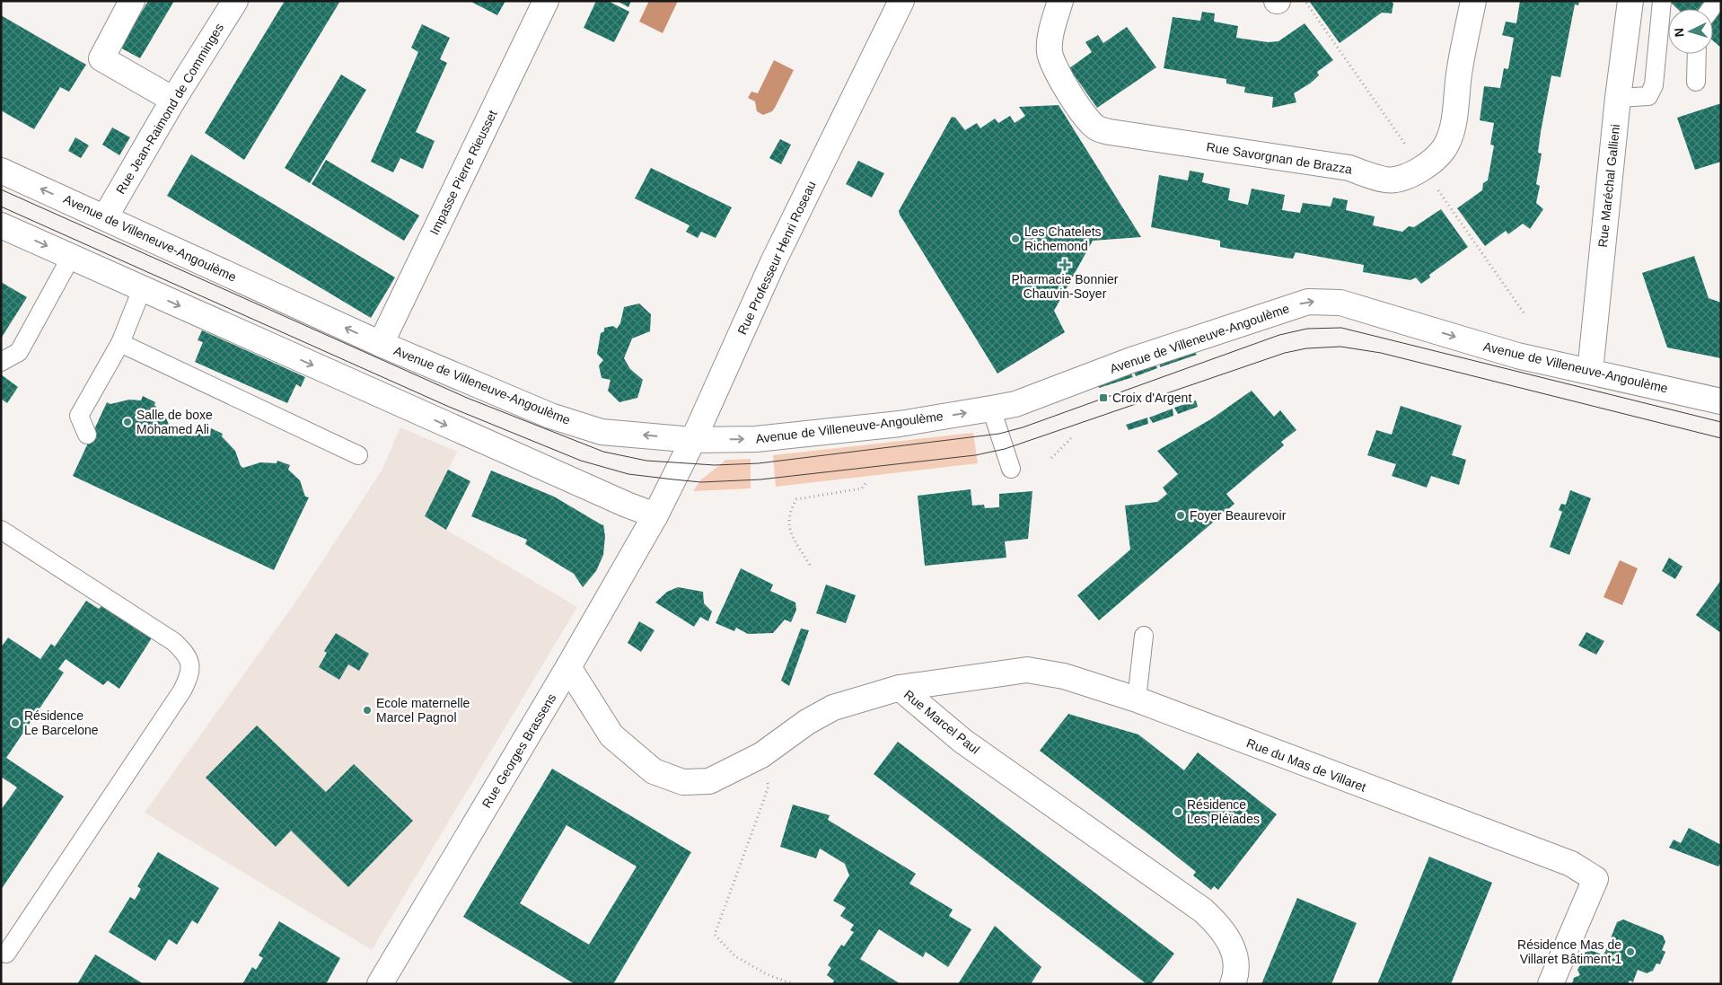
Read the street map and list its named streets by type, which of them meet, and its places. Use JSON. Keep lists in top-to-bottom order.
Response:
{
  "streets": {
    "street": [
      "Rue Jean-Raimond de Comminges",
      "Rue Savorgnan de Brazza",
      "Impasse Pierre Rieusset",
      "Rue Maréchal Gallieni",
      "Avenue de Villeneuve-Angoulème",
      "Rue Professeur Henri Roseau",
      "Rue Marcel Paul",
      "Rue Georges Brassens",
      "Rue du Mas de Villaret"
    ]
  },
  "crossings": [
    ["Rue Jean-Raimond de Comminges", "Avenue de Villeneuve-Angoulème"],
    ["Impasse Pierre Rieusset", "Avenue de Villeneuve-Angoulème"],
    ["Rue Maréchal Gallieni", "Avenue de Villeneuve-Angoulème"],
    ["Avenue de Villeneuve-Angoulème", "Rue Professeur Henri Roseau"],
    ["Rue Professeur Henri Roseau", "Rue Georges Brassens"],
    ["Rue Marcel Paul", "Rue Georges Brassens"],
    ["Rue Marcel Paul", "Rue du Mas de Villaret"]
  ],
  "places": {
    "other": [
      "Les Chatelets Richemond",
      "Salle de boxe Mohamed Ali",
      "Foyer Beaurevoir",
      "Ecole maternelle Marcel Pagnol",
      "Résidence Le Barcelone",
      "Résidence Les Pléïades",
      "Résidence Mas de Villaret Bâtiment 1"
    ],
    "health": ["Pharmacie Bonnier Chauvin-Soyer"],
    "transit": ["Croix d'Argent"]
  },
  "north": "left"
}
